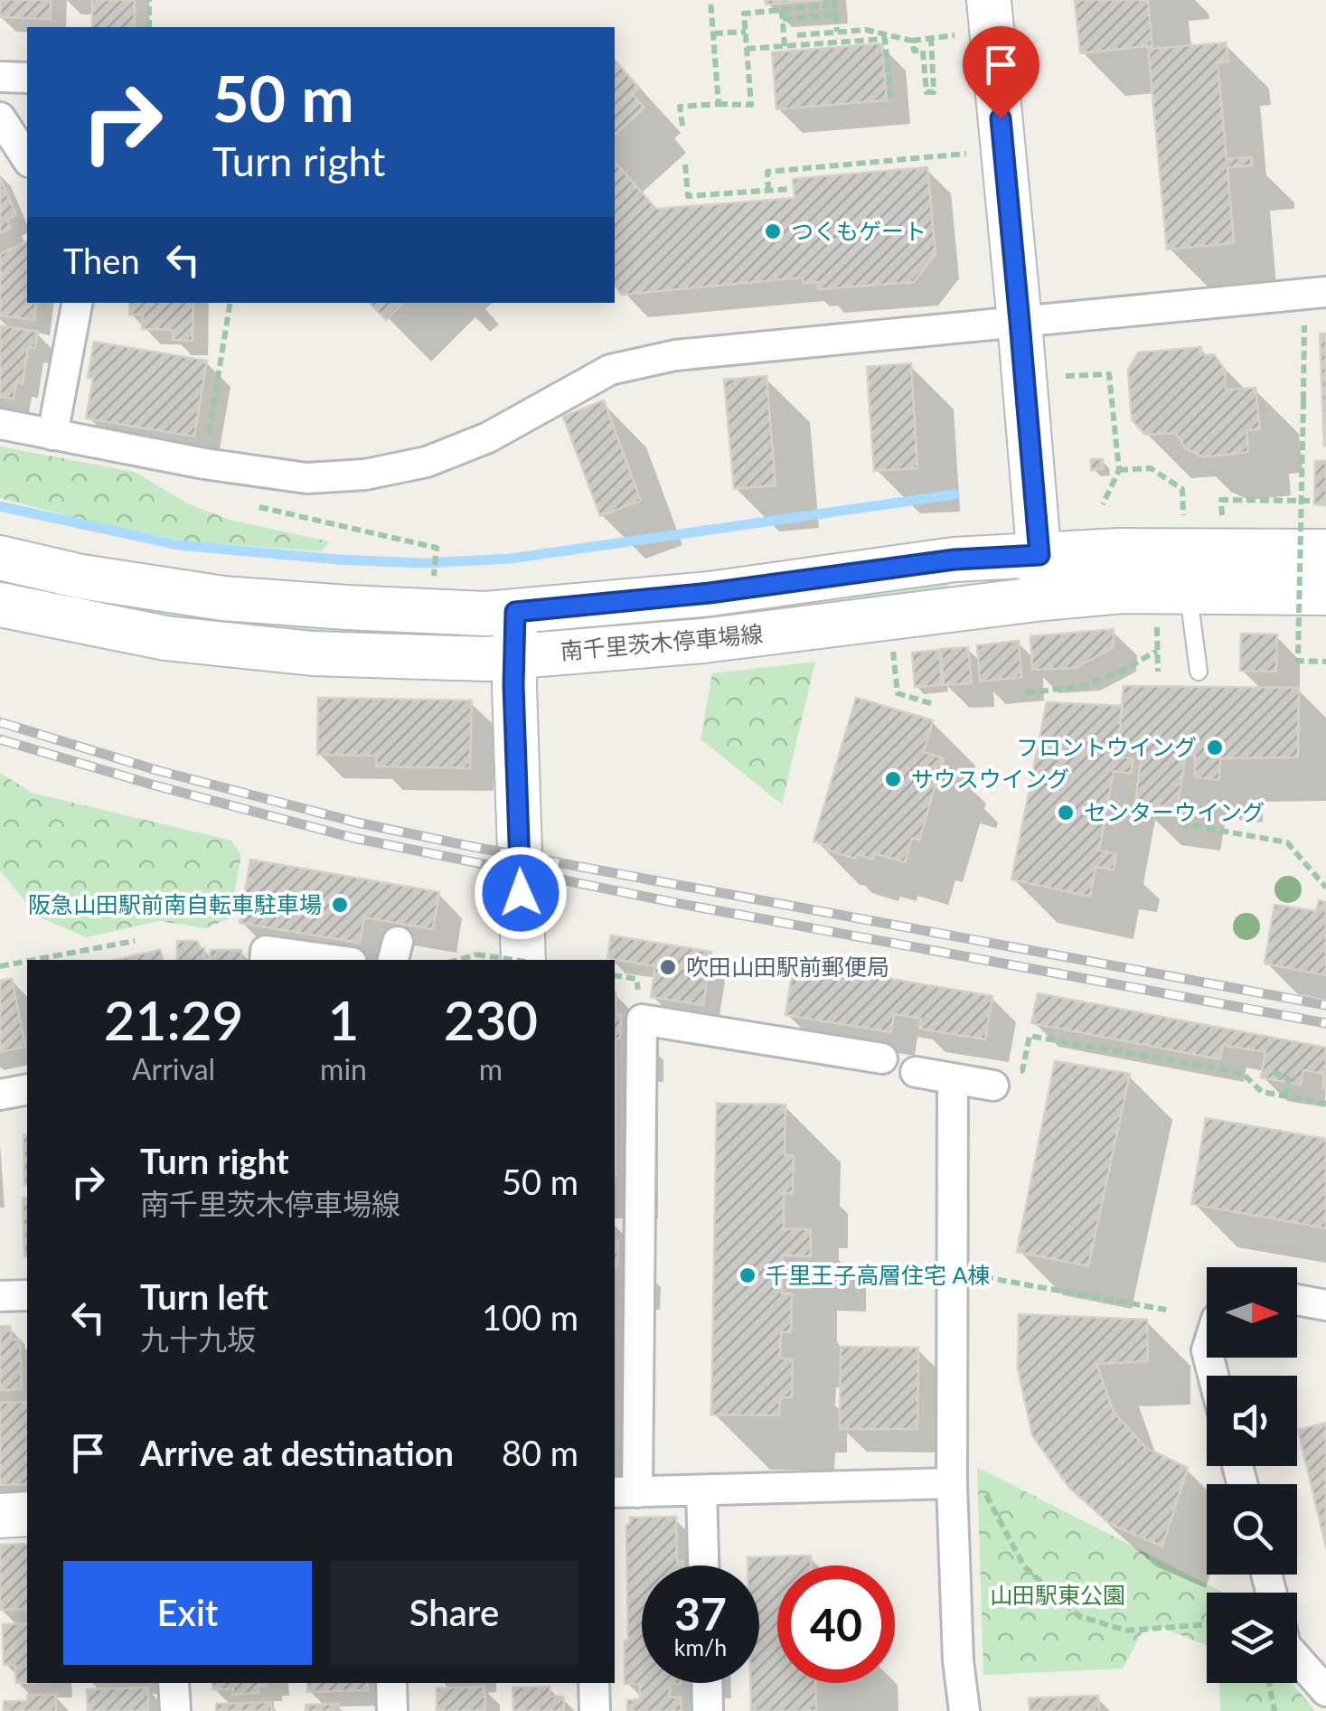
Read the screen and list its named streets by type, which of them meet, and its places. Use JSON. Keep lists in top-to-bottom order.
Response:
{
  "streets": {
    "main road": ["南千里茨木停車場線"]
  },
  "parks": ["山田駅東公園"],
  "places": [
    "つくもゲート",
    "フロントウイング",
    "サウスウイング",
    "センターウイング",
    "阪急山田駅前南自転車駐車場",
    "吹田山田駅前郵便局",
    "千里王子高層住宅 A棟"
  ],
  "north": "right",
  "page": {
    "turn": ["50 m", "Turn right"],
    "then": "Then",
    "eta": [
      "21:29",
      "Arrival",
      "1",
      "min",
      "230",
      "m"
    ],
    "list": [
      {
        "name": "Turn right",
        "note": "南千里茨木停車場線",
        "value": "50 m"
      },
      {
        "name": "Turn left",
        "note": "九十九坂",
        "value": "100 m"
      },
      {
        "name": "Arrive at destination",
        "value": "80 m"
      }
    ],
    "buttons": ["Exit", "Share"],
    "speed": "37 km/h",
    "limit": "40"
  }
}
